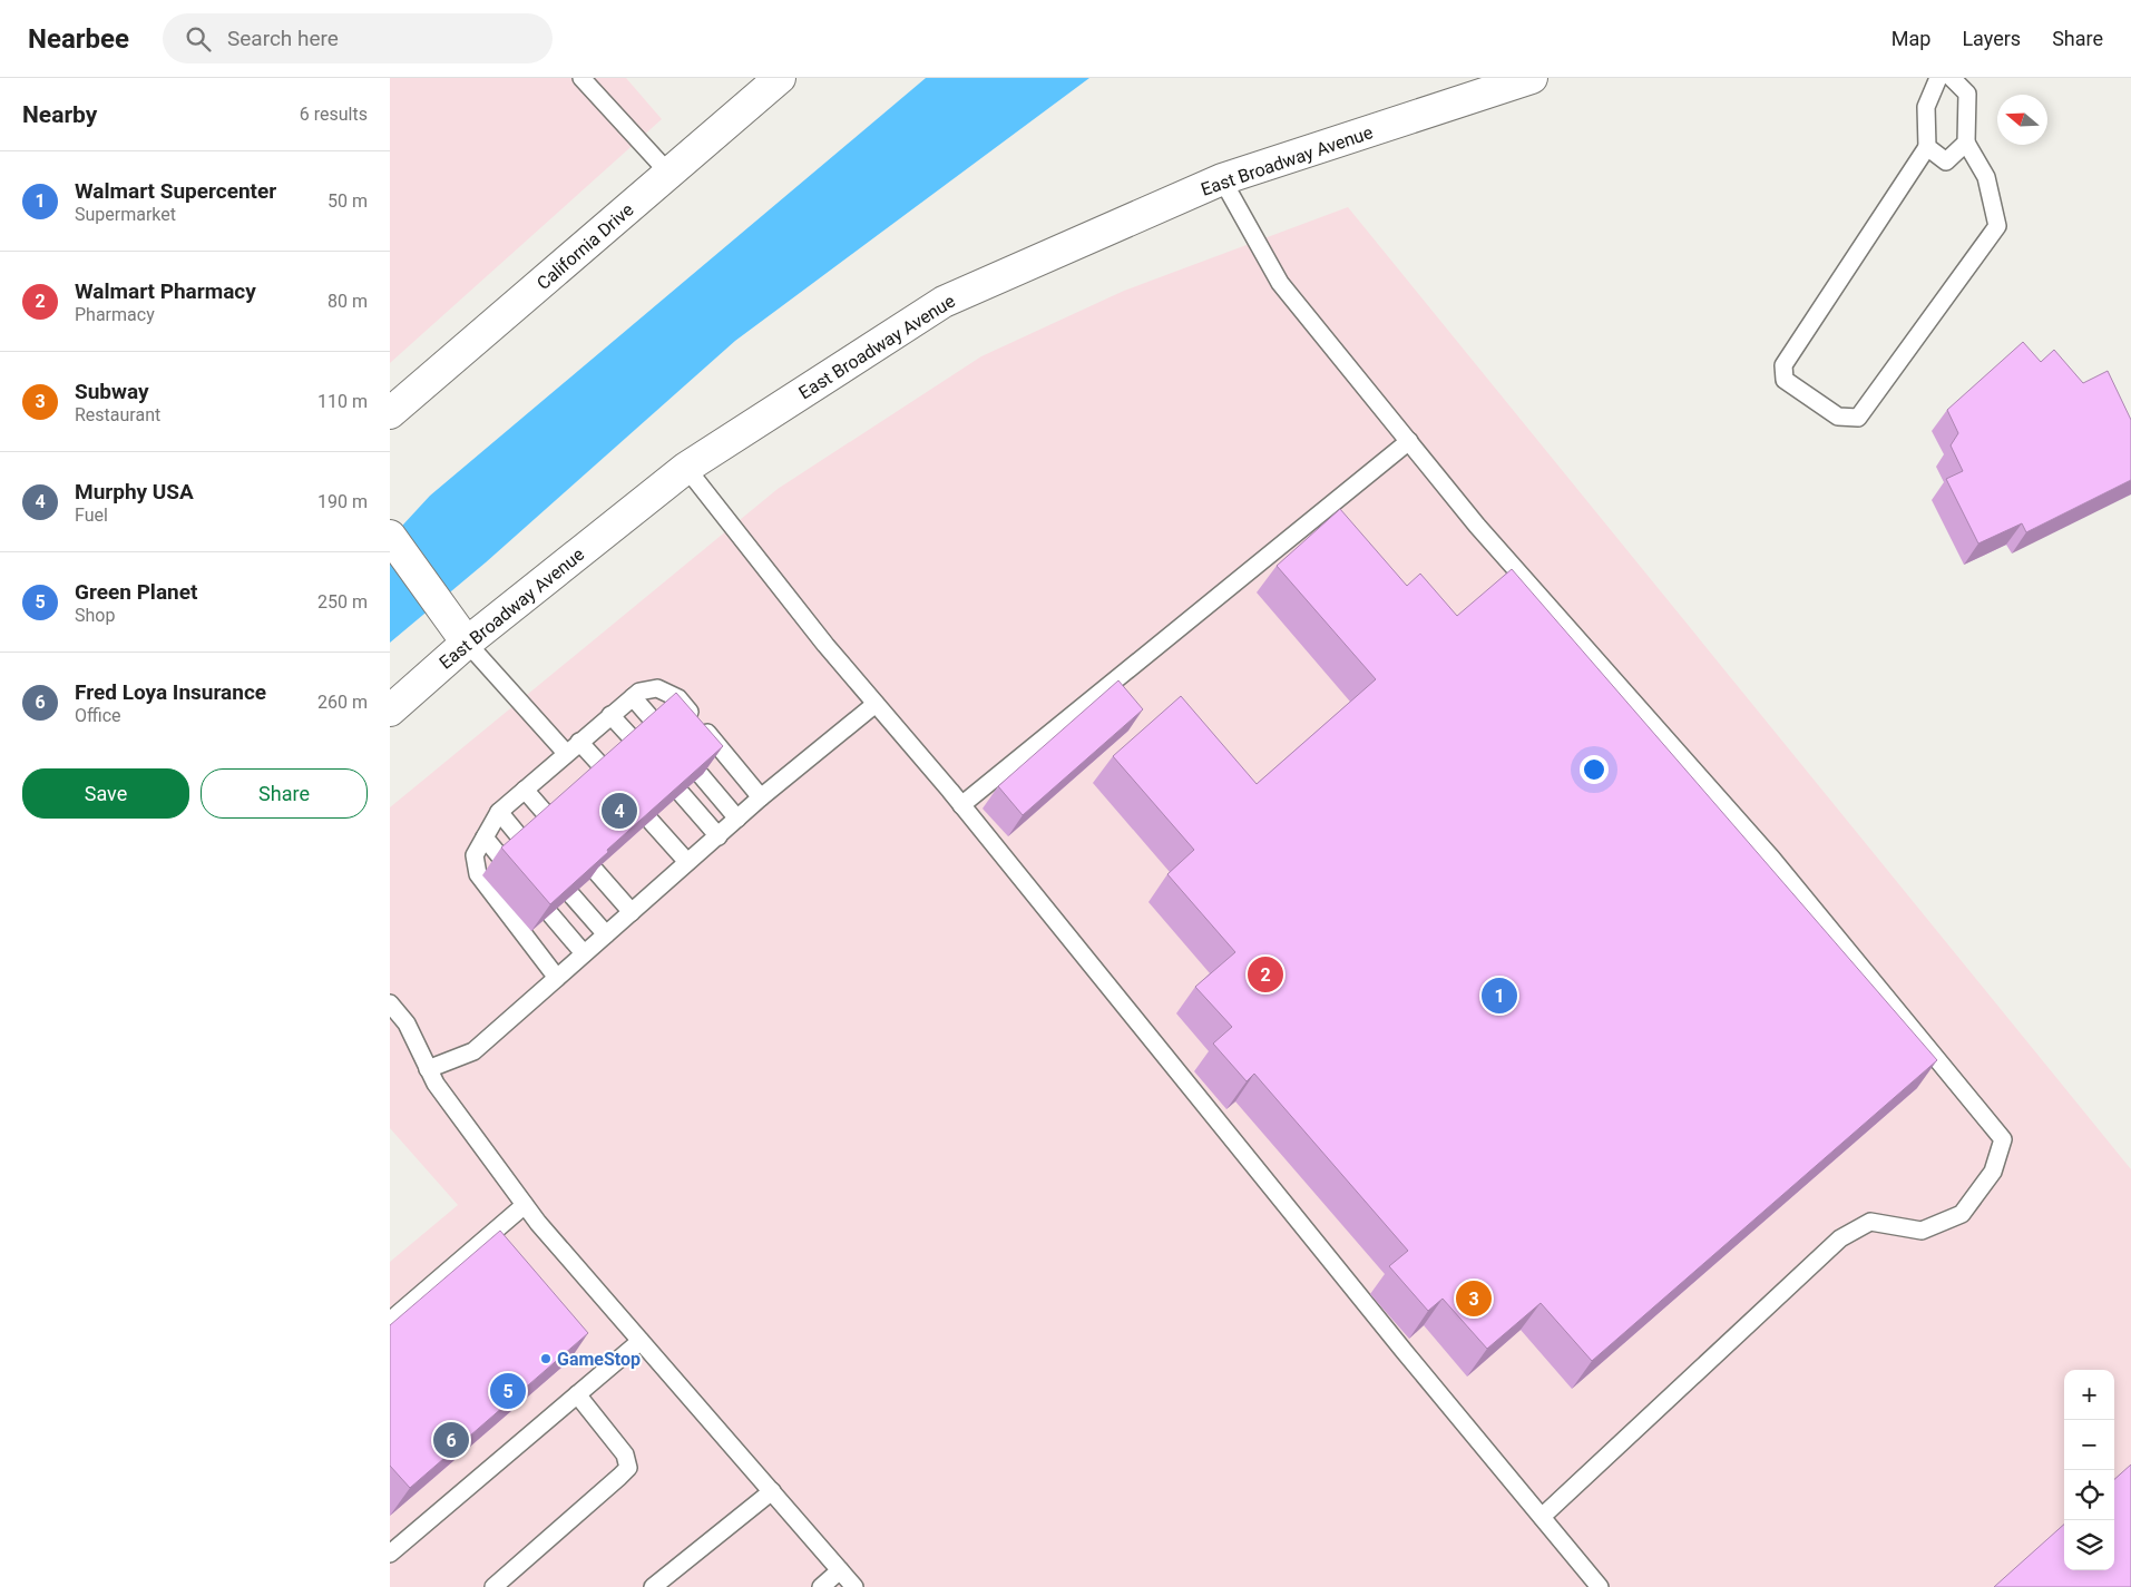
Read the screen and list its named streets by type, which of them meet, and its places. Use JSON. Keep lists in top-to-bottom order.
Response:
{
  "streets": {
    "street": ["East Broadway Avenue", "California Drive"]
  },
  "places": ["GameStop"],
  "north": "left",
  "page": {
    "header": "Nearbee",
    "search": "Search here",
    "nav": ["Map", "Layers", "Share"],
    "heading": ["Nearby", "6 results"],
    "list": [
      {
        "mark": "1",
        "name": "Walmart Supercenter",
        "note": "Supermarket",
        "value": "50 m"
      },
      {
        "mark": "2",
        "name": "Walmart Pharmacy",
        "note": "Pharmacy",
        "value": "80 m"
      },
      {
        "mark": "3",
        "name": "Subway",
        "note": "Restaurant",
        "value": "110 m"
      },
      {
        "mark": "4",
        "name": "Murphy USA",
        "note": "Fuel",
        "value": "190 m"
      },
      {
        "mark": "5",
        "name": "Green Planet",
        "note": "Shop",
        "value": "250 m"
      },
      {
        "mark": "6",
        "name": "Fred Loya Insurance",
        "note": "Office",
        "value": "260 m"
      }
    ],
    "buttons": ["Save", "Share"],
    "pins": [
      "4",
      "2",
      "1",
      "3",
      "5",
      "6"
    ],
    "map_buttons": ["+", "−"]
  }
}
